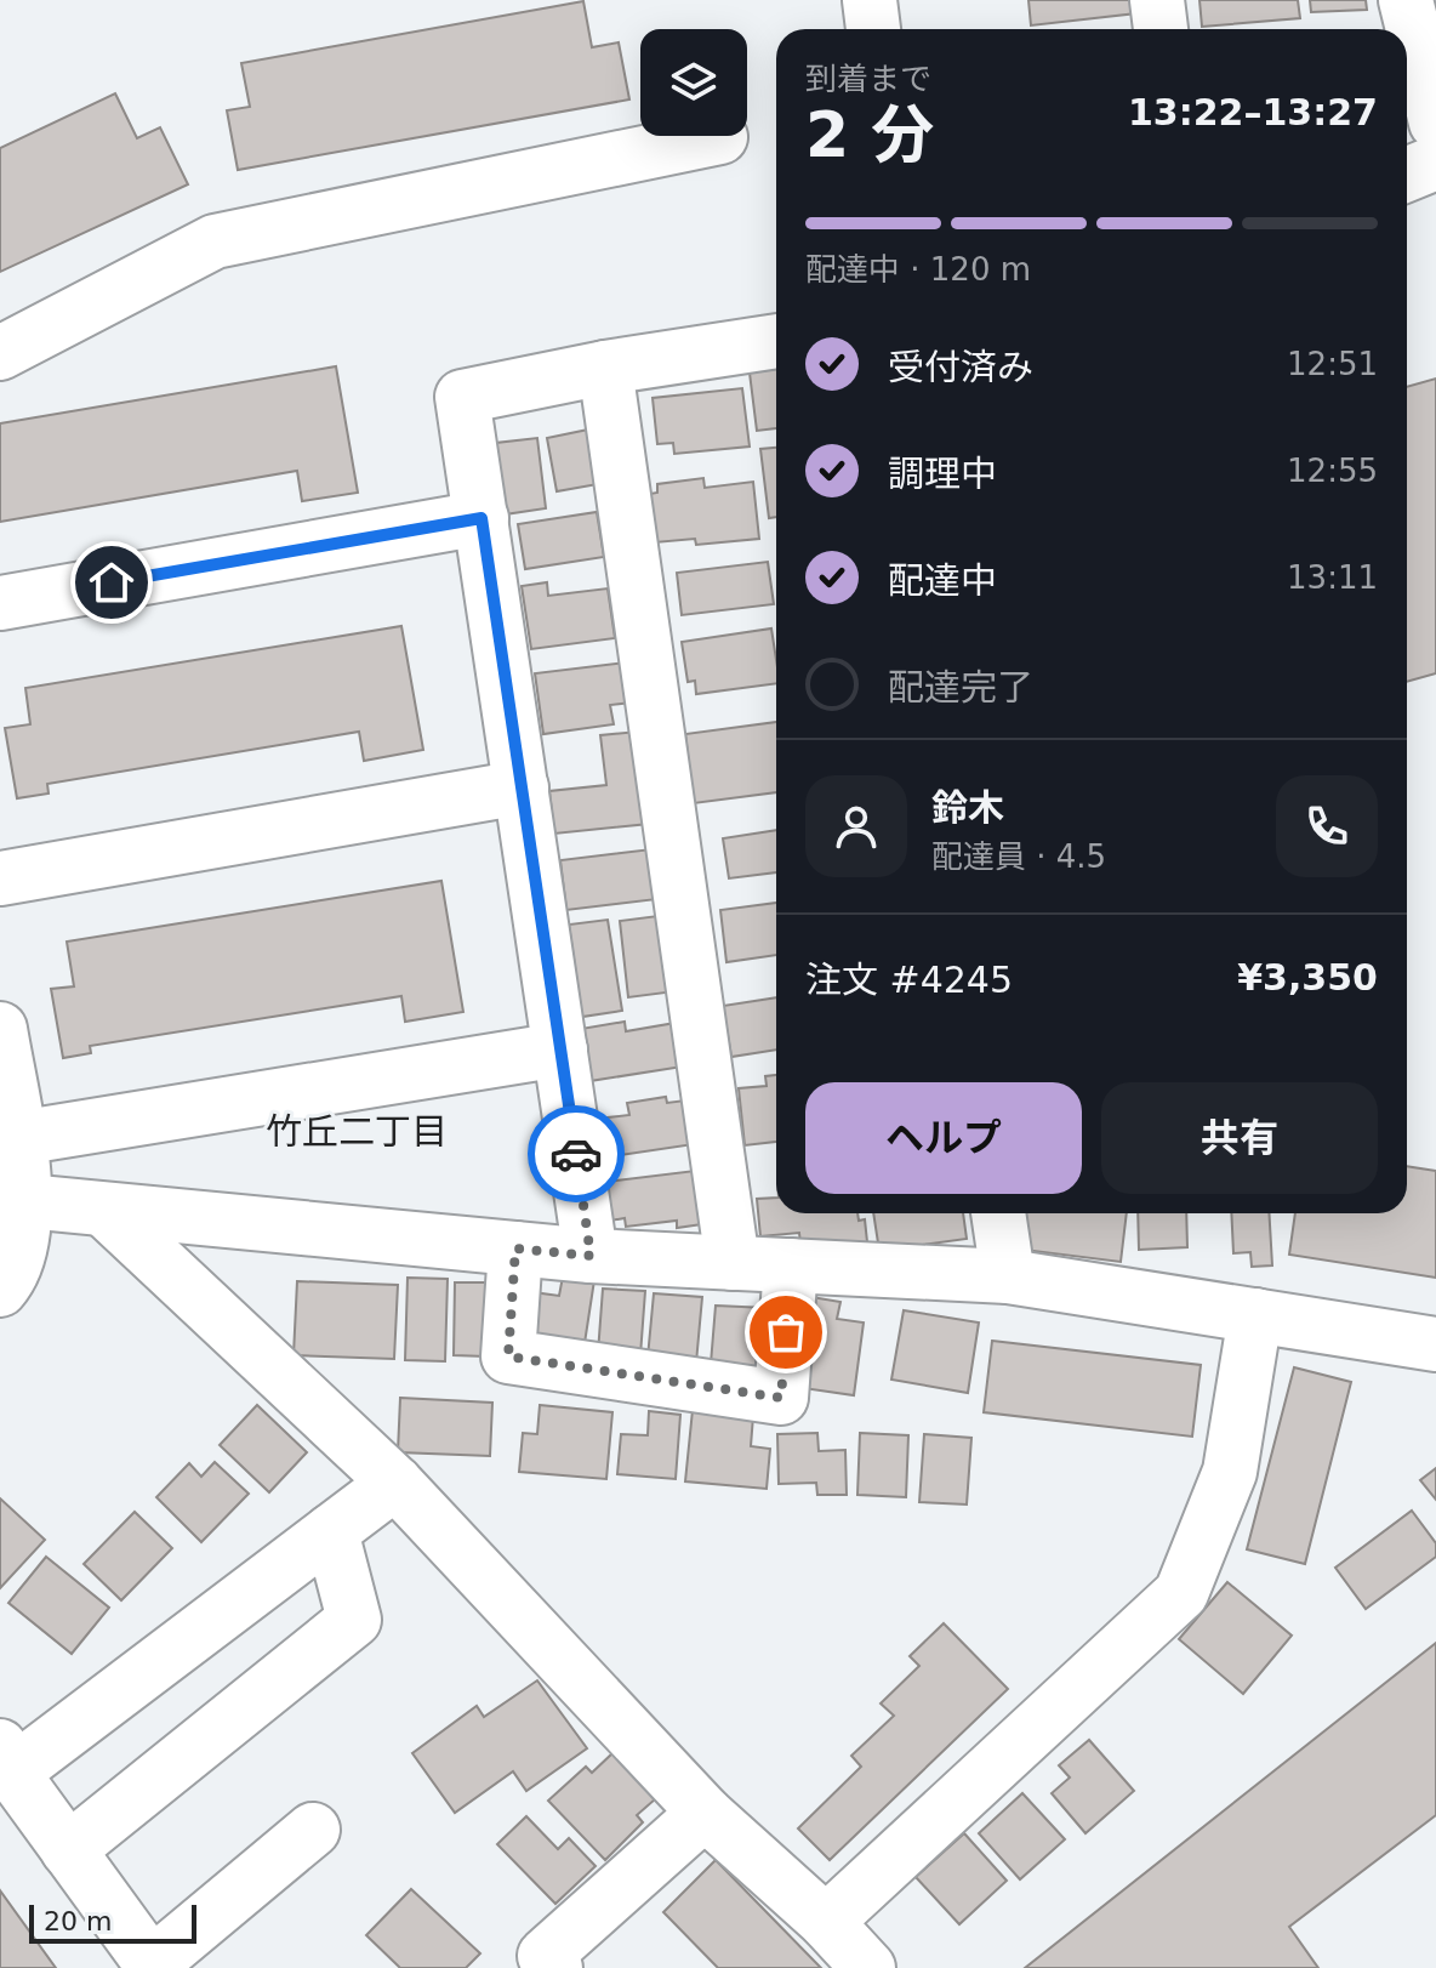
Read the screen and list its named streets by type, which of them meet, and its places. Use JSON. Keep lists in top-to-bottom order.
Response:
{
  "districts": ["竹丘二丁目"],
  "scale_bar": "20 m",
  "page": {
    "heading": ["2 分", "到着まで", "13:22–13:27"],
    "panel": [
      "鈴木",
      "配達員 · 4.5",
      "注文 #4245",
      "¥3,350"
    ],
    "bar": "配達中 · 120 m",
    "list": [
      ["受付済み", "12:51"],
      ["調理中", "12:55"],
      ["配達中", "13:11"],
      "配達完了"
    ],
    "buttons": ["ヘルプ", "共有"],
    "scale": "20 m"
  }
}
